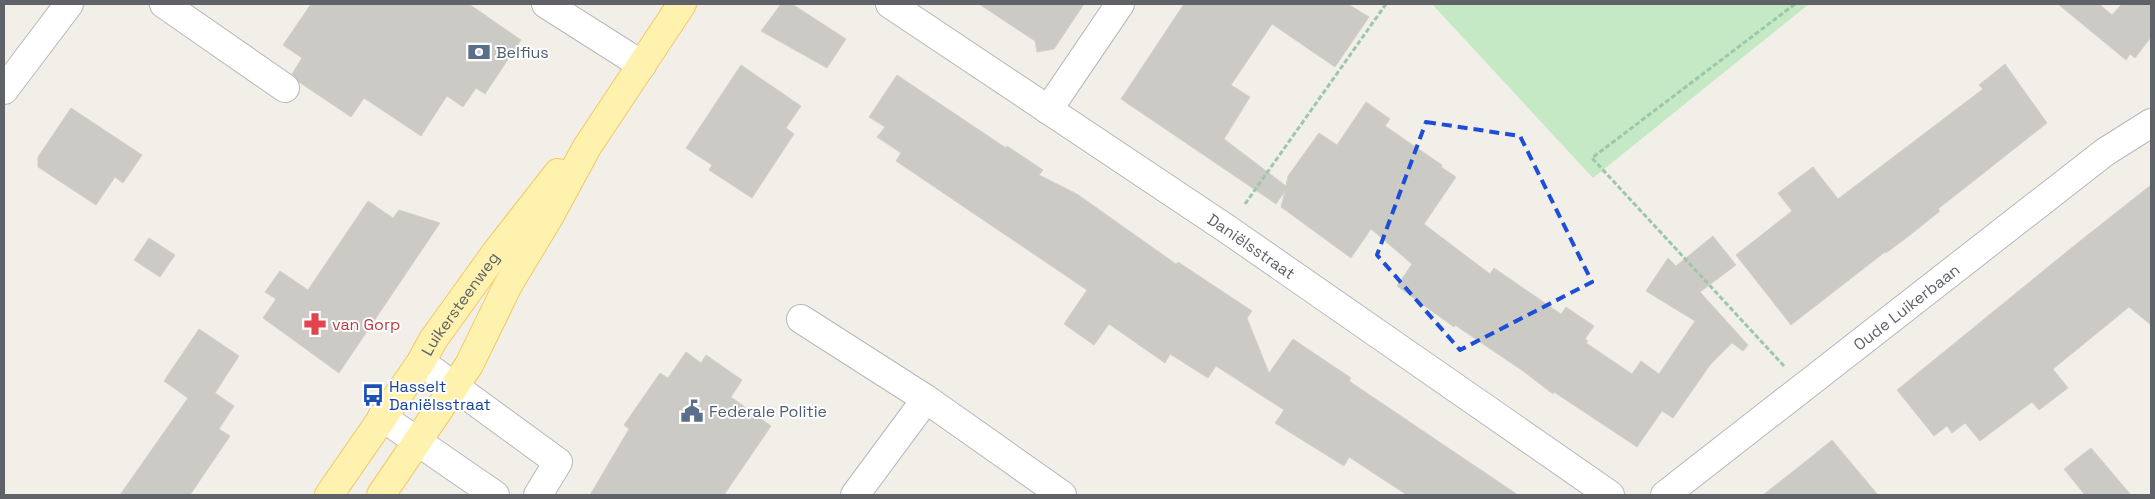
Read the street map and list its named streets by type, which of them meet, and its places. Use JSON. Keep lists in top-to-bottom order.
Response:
{
  "streets": {
    "main road": ["Luikersteenweg"],
    "street": ["Daniëlsstraat", "Oude Luikerbaan"]
  },
  "places": {
    "bank": ["Belfius"],
    "pharmacy": ["van Gorp"],
    "bus stop": ["Hasselt Daniëlsstraat"],
    "public building": ["Federale Politie"]
  }
}
